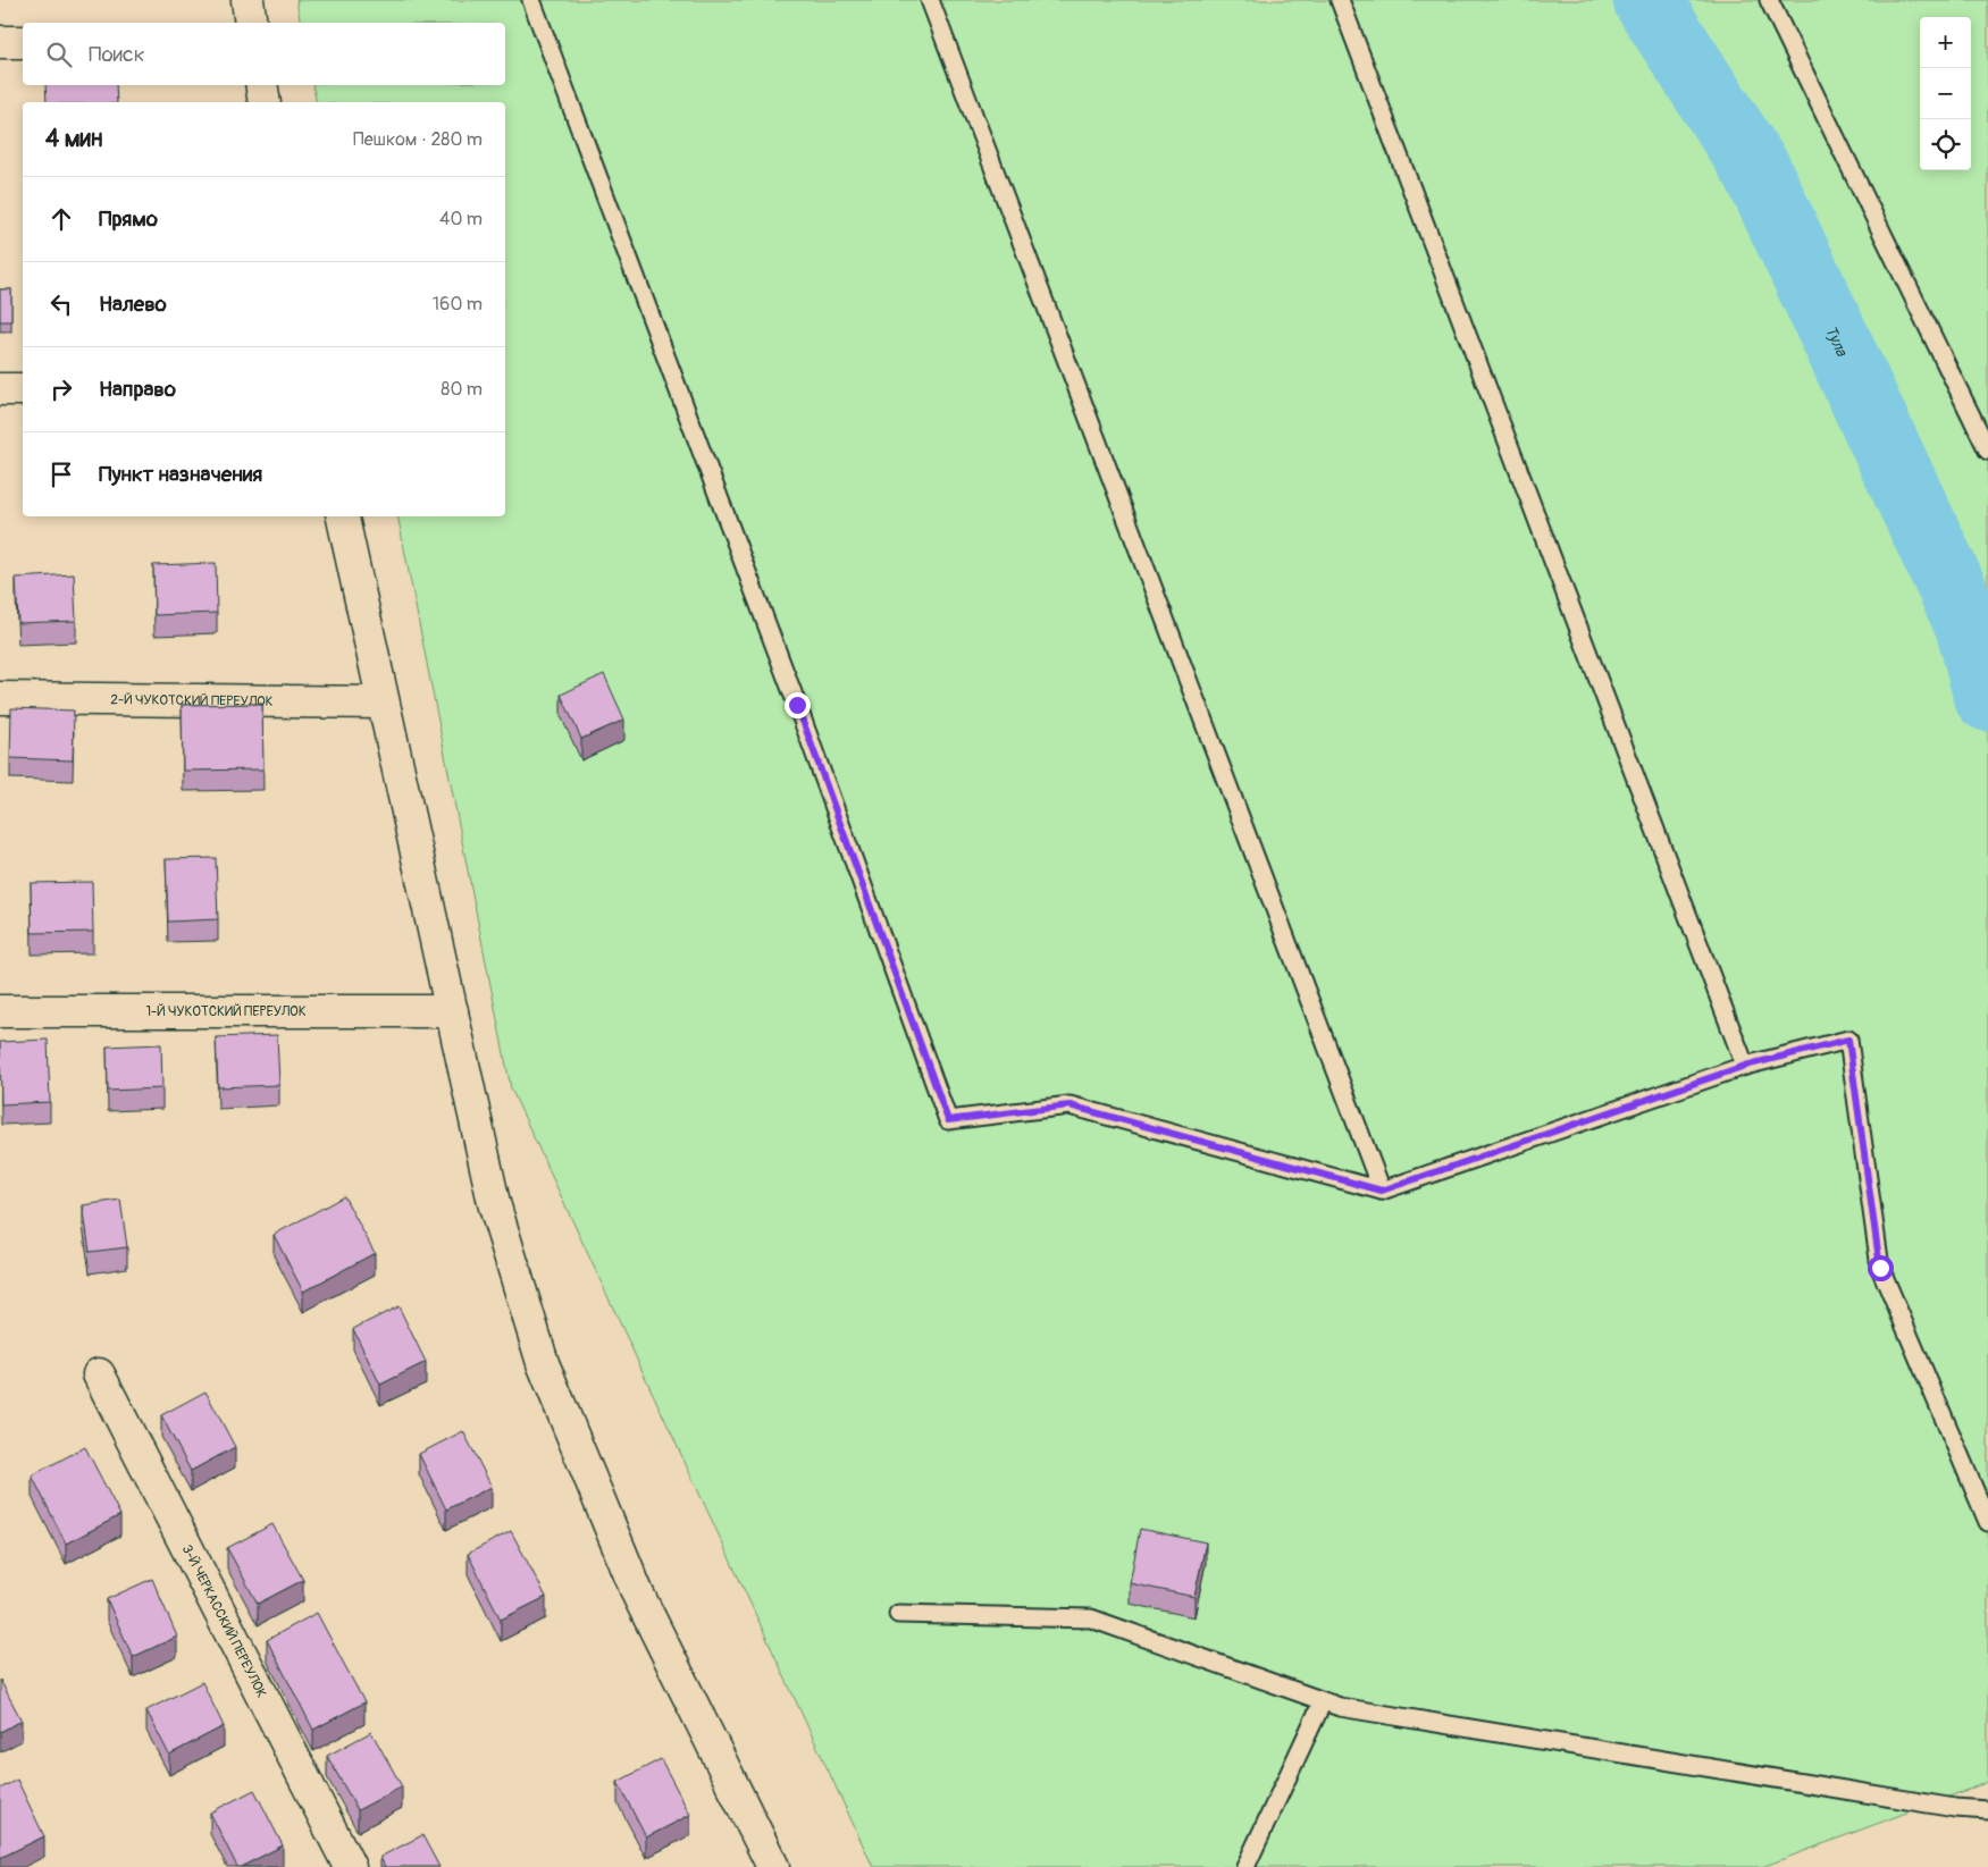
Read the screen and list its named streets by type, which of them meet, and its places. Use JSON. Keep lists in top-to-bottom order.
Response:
{
  "streets": {
    "street": ["2-Й ЧУКОТСКИЙ ПЕРЕУЛОК", "1-Й ЧУКОТСКИЙ ПЕРЕУЛОК", "3-Й ЧЕРКАССКИЙ ПЕРЕУЛОК"]
  },
  "water": ["Тула"],
  "page": {
    "map_buttons": ["+", "−"],
    "search": "Поиск",
    "heading": ["4 мин", "Пешком · 280 m"],
    "list": [
      ["Прямо", "40 m"],
      ["Налево", "160 m"],
      ["Направо", "80 m"],
      "Пункт назначения"
    ]
  }
}
